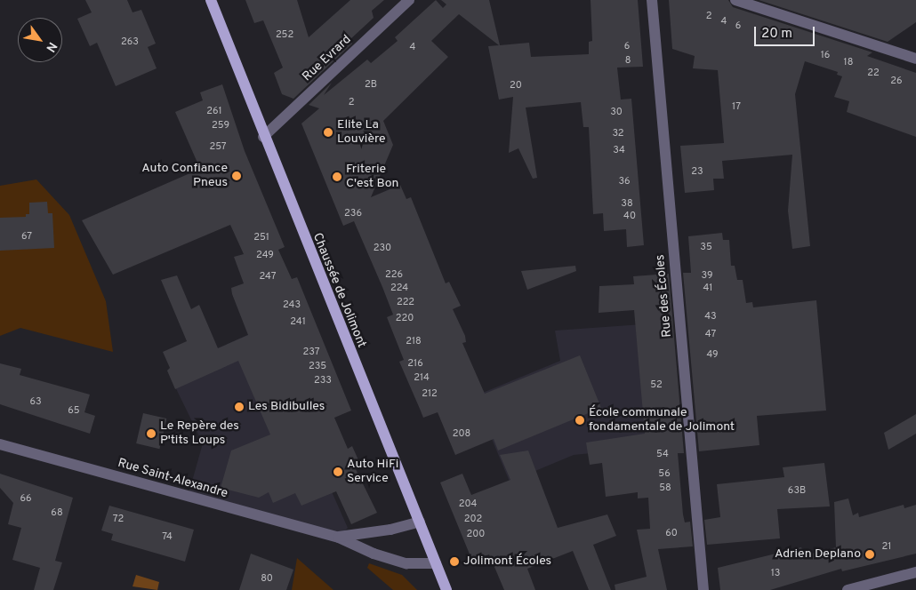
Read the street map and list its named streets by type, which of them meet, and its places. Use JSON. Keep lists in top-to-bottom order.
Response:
{
  "streets": {
    "main road": ["Chaussée de Jolimont"],
    "street": ["Rue Evrard", "Rue des Écoles", "Rue Saint-Alexandre"]
  },
  "crossings": [
    ["Rue Evrard", "Chaussée de Jolimont"],
    ["Chaussée de Jolimont", "Rue Saint-Alexandre"]
  ],
  "places": [
    "Elite La Louvière",
    "Auto Confiance Pneus",
    "Friterie C'est Bon",
    "Les Bidibulles",
    "École communale fondamentale de Jolimont",
    "Le Repère des P'tits Loups",
    "Auto HiFi Service",
    "Adrien Deplano",
    "Jolimont Écoles"
  ],
  "house_numbers": [
    "2",
    "4",
    "6",
    "252",
    "263",
    "6",
    "4",
    "16",
    "8",
    "18",
    "22",
    "26",
    "2B",
    "20",
    "2",
    "17",
    "261",
    "30",
    "259",
    "32",
    "257",
    "34",
    "23",
    "36",
    "38",
    "236",
    "40",
    "67",
    "251",
    "35",
    "230",
    "249",
    "226",
    "39",
    "247",
    "224",
    "41",
    "222",
    "243",
    "43",
    "220",
    "241",
    "47",
    "218",
    "237",
    "49",
    "216",
    "235",
    "214",
    "233",
    "52",
    "212",
    "63",
    "65",
    "208",
    "54",
    "56",
    "58",
    "63B",
    "66",
    "204",
    "68",
    "72",
    "202",
    "60",
    "200",
    "74",
    "21",
    "13",
    "80"
  ],
  "scale_bar": "20 m",
  "north": "bottom right"
}
